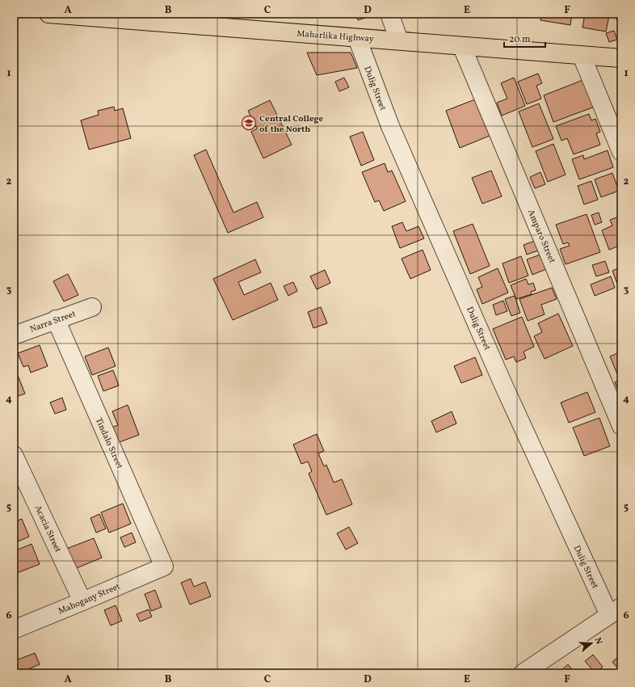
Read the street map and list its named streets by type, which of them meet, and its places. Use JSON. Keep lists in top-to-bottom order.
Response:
{
  "streets": {
    "highway": ["Maharlika Highway"],
    "street": [
      "Dulig Street",
      "Amparo Street",
      "Narra Street",
      "Tindalo Street",
      "Acacia Street",
      "Mahogany Street"
    ]
  },
  "crossings": [
    ["Maharlika Highway", "Dulig Street"],
    ["Maharlika Highway", "Amparo Street"],
    ["Narra Street", "Tindalo Street"],
    ["Tindalo Street", "Mahogany Street"],
    ["Acacia Street", "Mahogany Street"]
  ],
  "places": {
    "school or university": ["Central College of the North"]
  },
  "scale_bar": "20 m",
  "north": "right",
  "grid": {
    "columns": [
      "A",
      "B",
      "C",
      "D",
      "E",
      "F"
    ],
    "rows": [
      "1",
      "2",
      "3",
      "4",
      "5",
      "6"
    ]
  }
}
